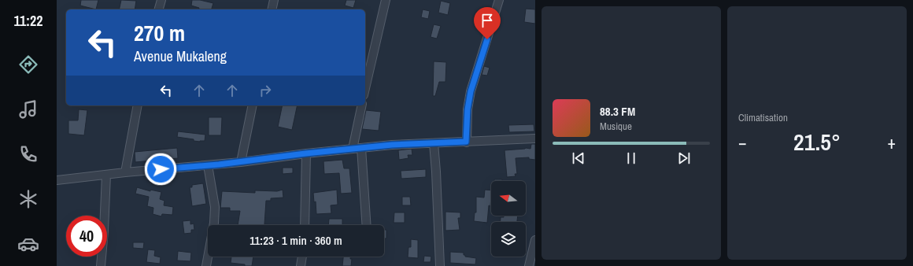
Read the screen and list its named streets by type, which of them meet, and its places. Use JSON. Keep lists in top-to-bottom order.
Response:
{
  "north": "left",
  "page": {
    "tabs": "11:22",
    "tile": "Climatisation",
    "turn": ["270 m", "Avenue Mukaleng"],
    "song": ["88.3 FM", "Musique"],
    "heat": ["−", "21.5°", "+"],
    "limit": "40",
    "trip": "11:23 · 1 min · 360 m"
  }
}
